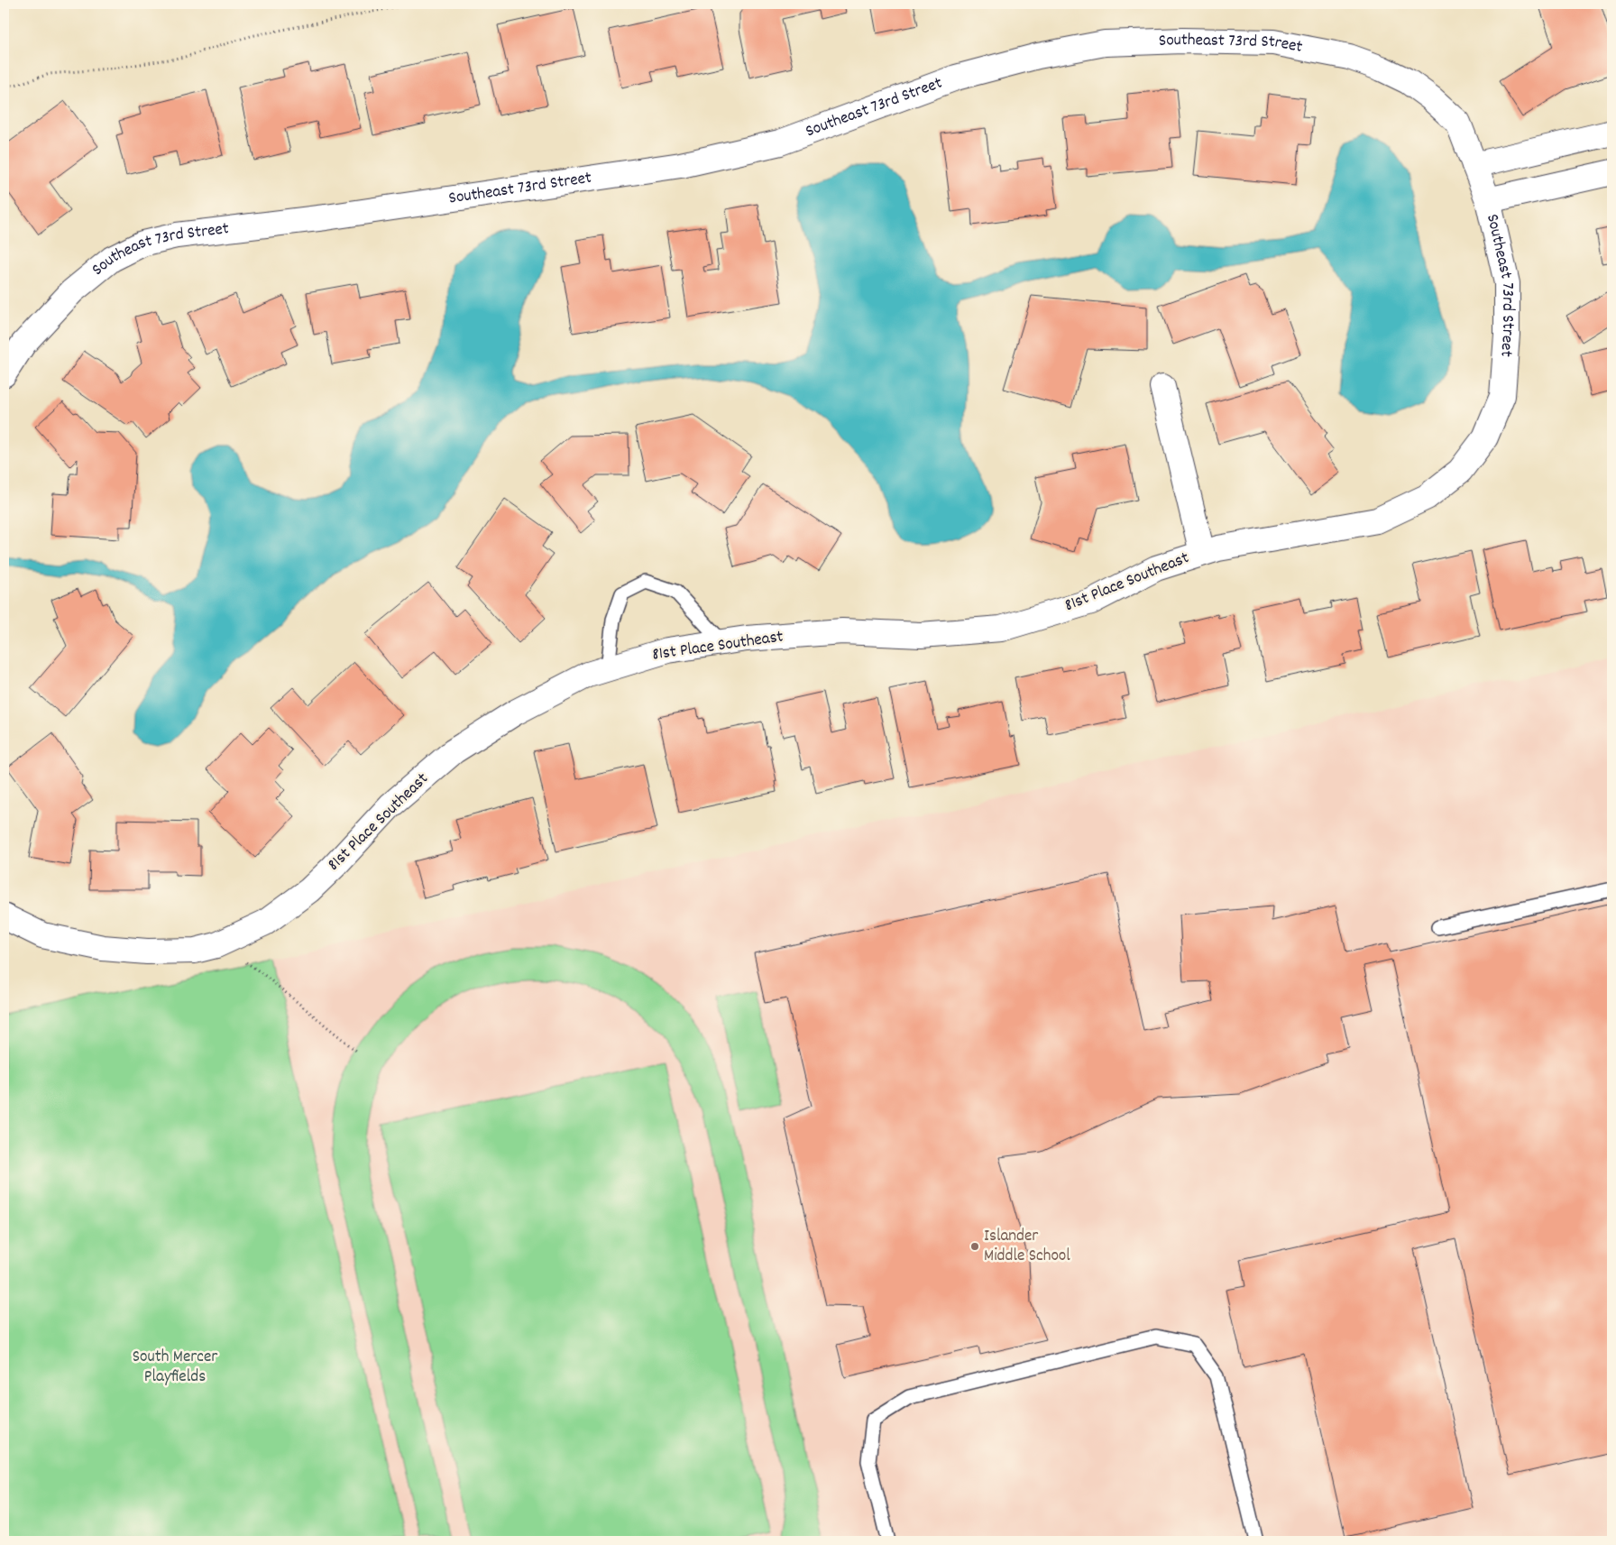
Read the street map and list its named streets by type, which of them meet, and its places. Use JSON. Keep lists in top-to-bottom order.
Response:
{
  "streets": {
    "street": ["Southeast 73rd Street", "81st Place Southeast"]
  },
  "crossings": [
    ["Southeast 73rd Street", "81st Place Southeast"]
  ],
  "parks": ["South Mercer Playfields"],
  "places": ["Islander Middle School"]
}
